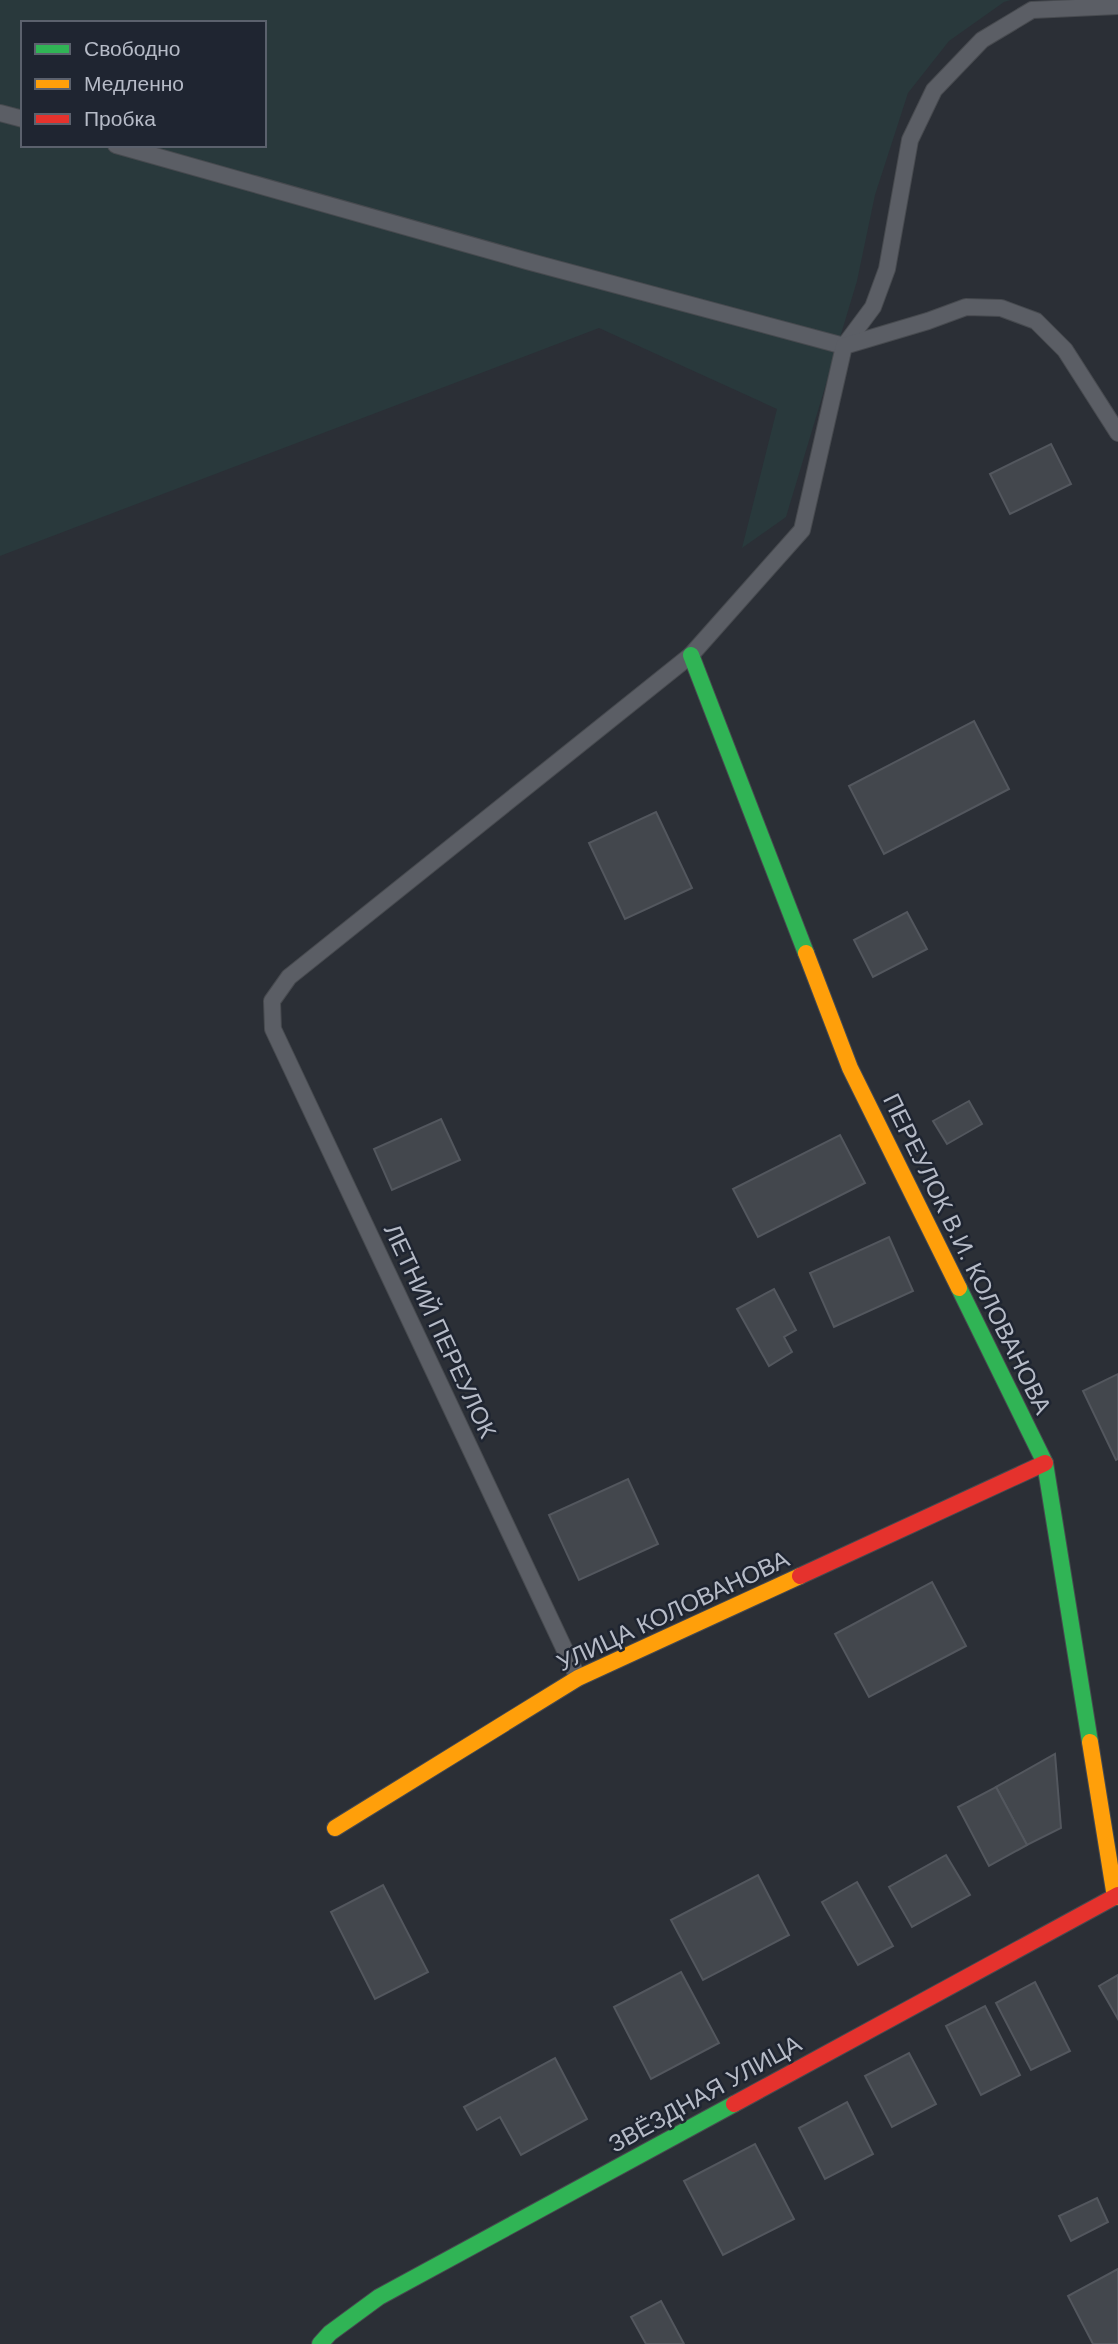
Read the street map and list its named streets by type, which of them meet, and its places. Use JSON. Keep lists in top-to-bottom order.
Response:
{
  "streets": {
    "street": ["ПЕРЕУЛОК В.И. КОЛОВАНОВА", "УЛИЦА КОЛОВАНОВА", "ЗВЁЗДНАЯ УЛИЦА"],
    "lane": ["ЛЕТНИЙ ПЕРЕУЛОК"]
  },
  "crossings": [
    ["ПЕРЕУЛОК В.И. КОЛОВАНОВА", "ЛЕТНИЙ ПЕРЕУЛОК"],
    ["ПЕРЕУЛОК В.И. КОЛОВАНОВА", "УЛИЦА КОЛОВАНОВА"],
    ["ПЕРЕУЛОК В.И. КОЛОВАНОВА", "ЗВЁЗДНАЯ УЛИЦА"],
    ["ЛЕТНИЙ ПЕРЕУЛОК", "УЛИЦА КОЛОВАНОВА"]
  ],
  "legend": ["Свободно", "Медленно", "Пробка"]
}
